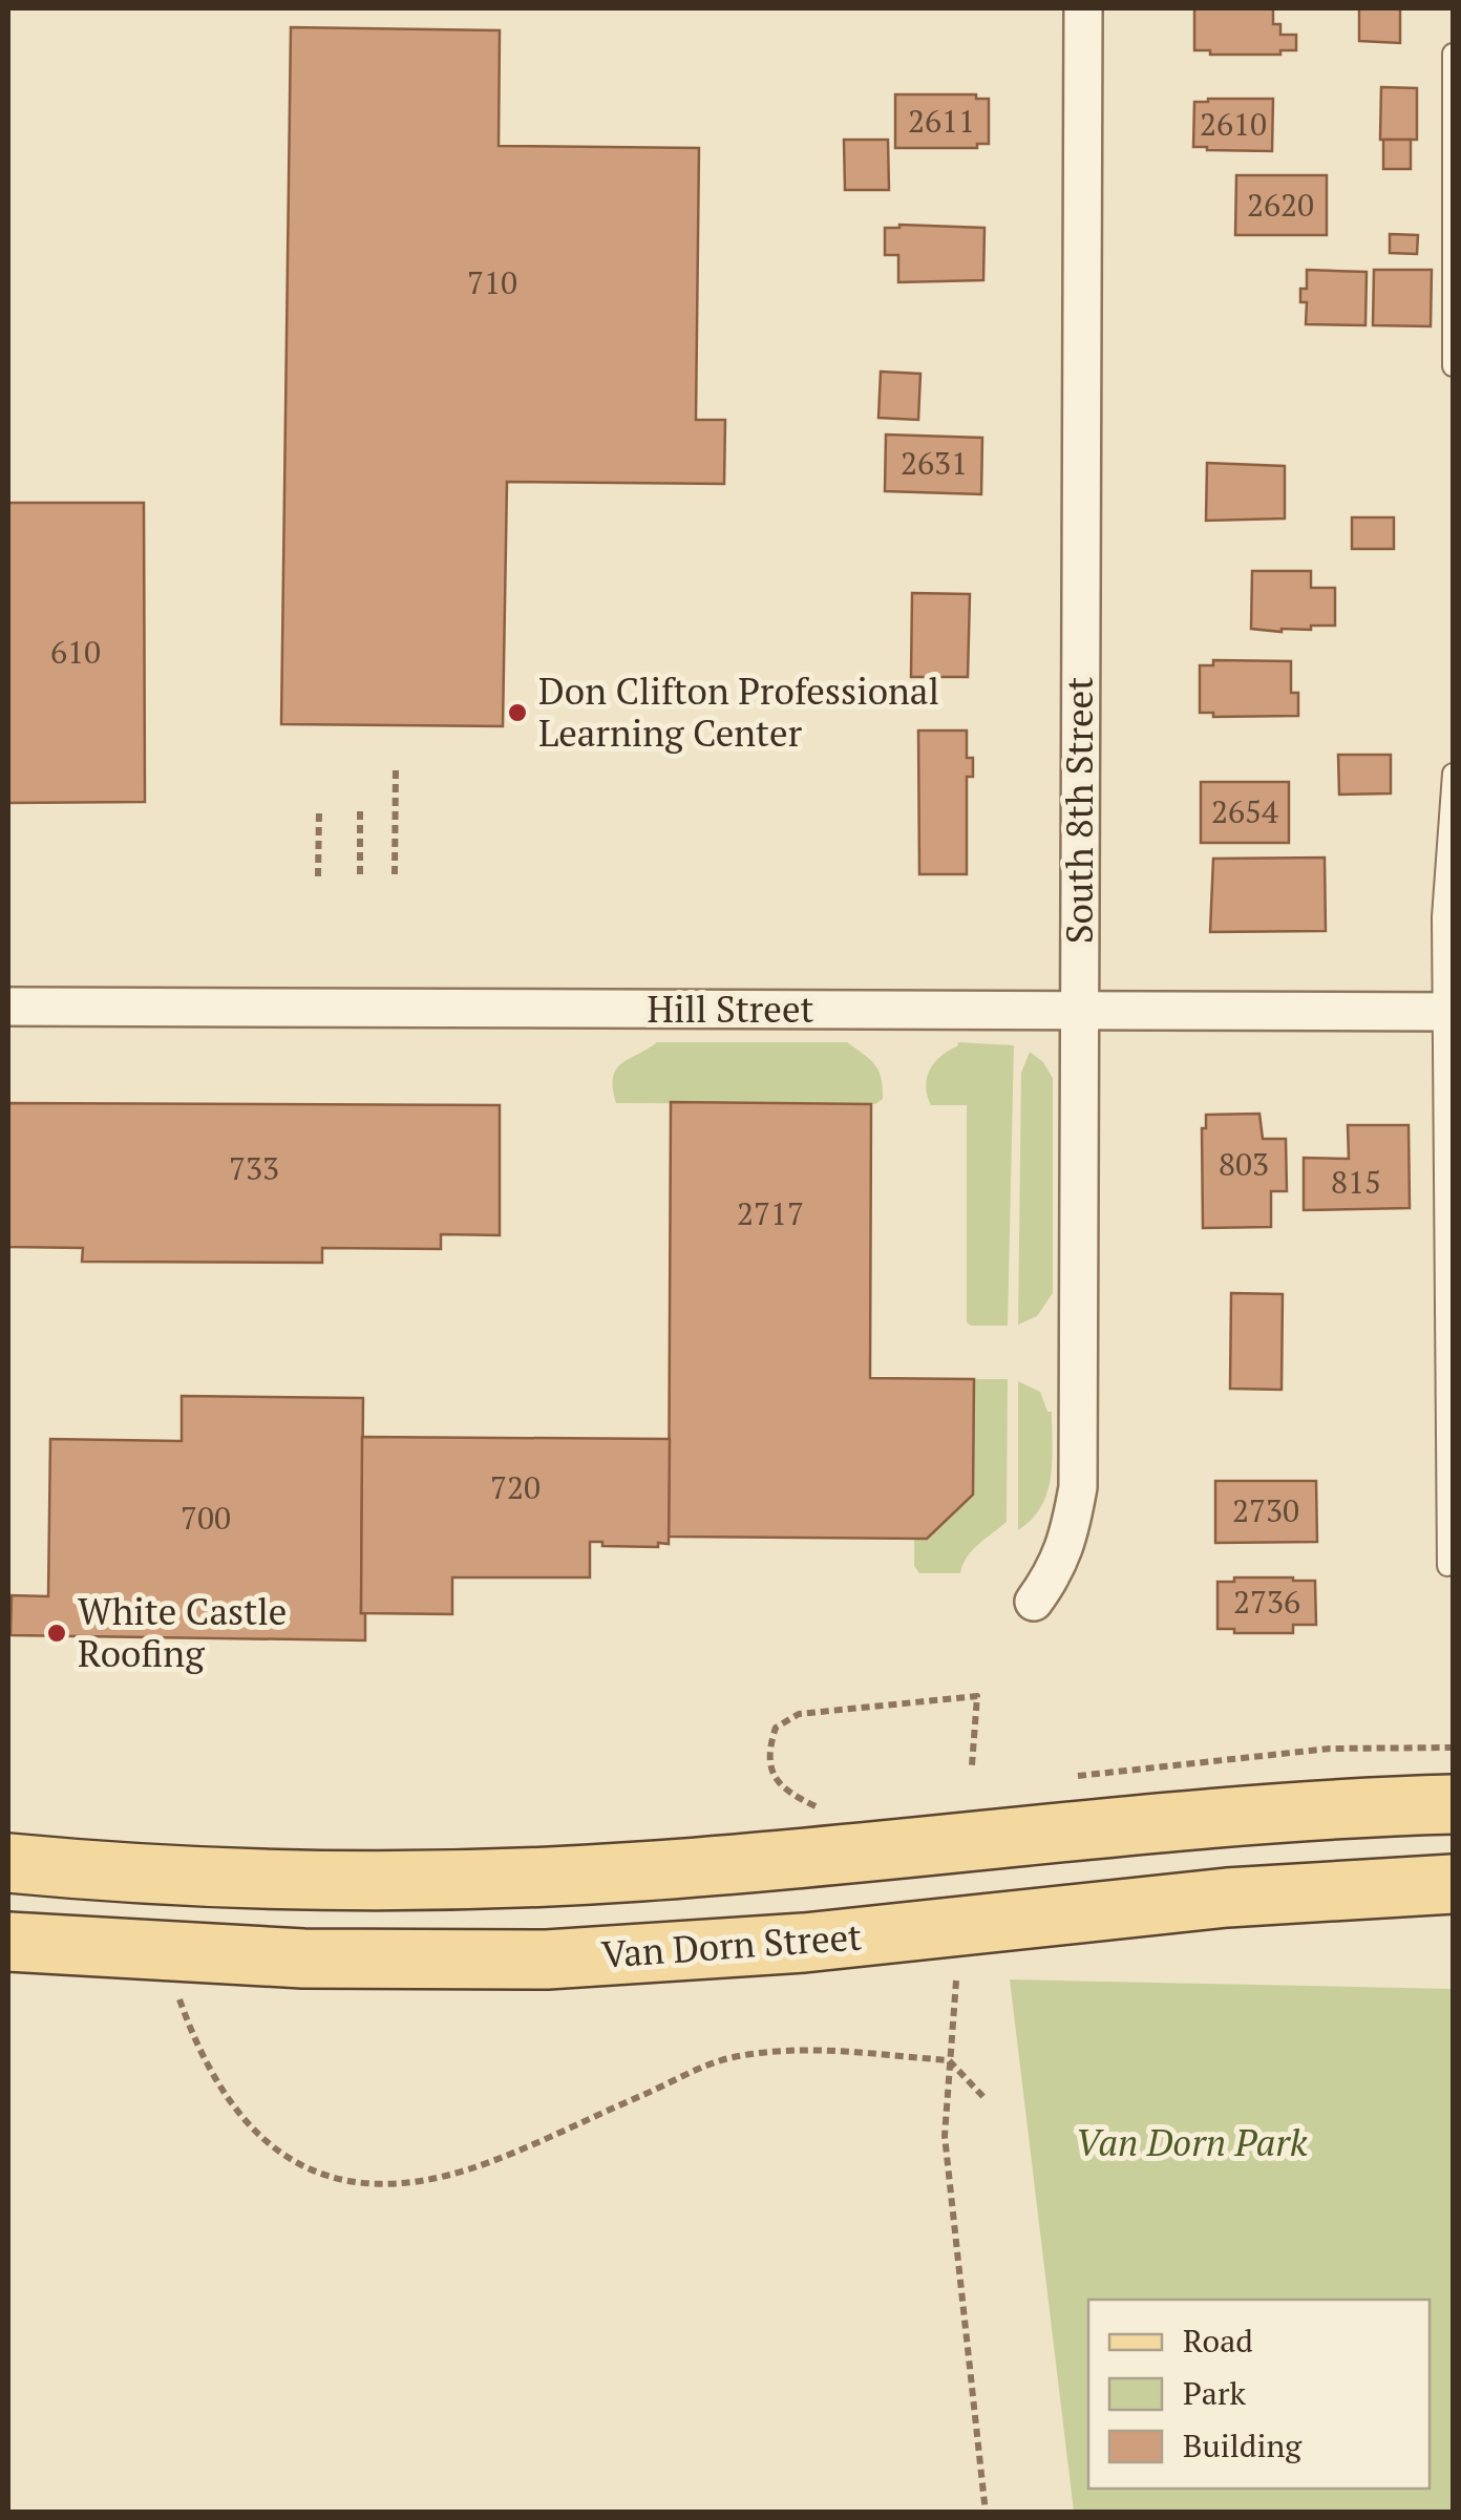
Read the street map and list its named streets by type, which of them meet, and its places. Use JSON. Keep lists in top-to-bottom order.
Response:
{
  "streets": {
    "main road": ["Van Dorn Street"],
    "street": ["South 8th Street", "Hill Street"]
  },
  "crossings": [
    ["South 8th Street", "Hill Street"]
  ],
  "parks": ["Van Dorn Park"],
  "places": ["Don Clifton Professional Learning Center", "White Castle Roofing"],
  "house_numbers": [
    "2611",
    "2610",
    "2620",
    "710",
    "2631",
    "610",
    "2654",
    "803",
    "733",
    "815",
    "2717",
    "720",
    "2730",
    "700",
    "2736"
  ],
  "legend": ["Road", "Park", "Building"]
}
